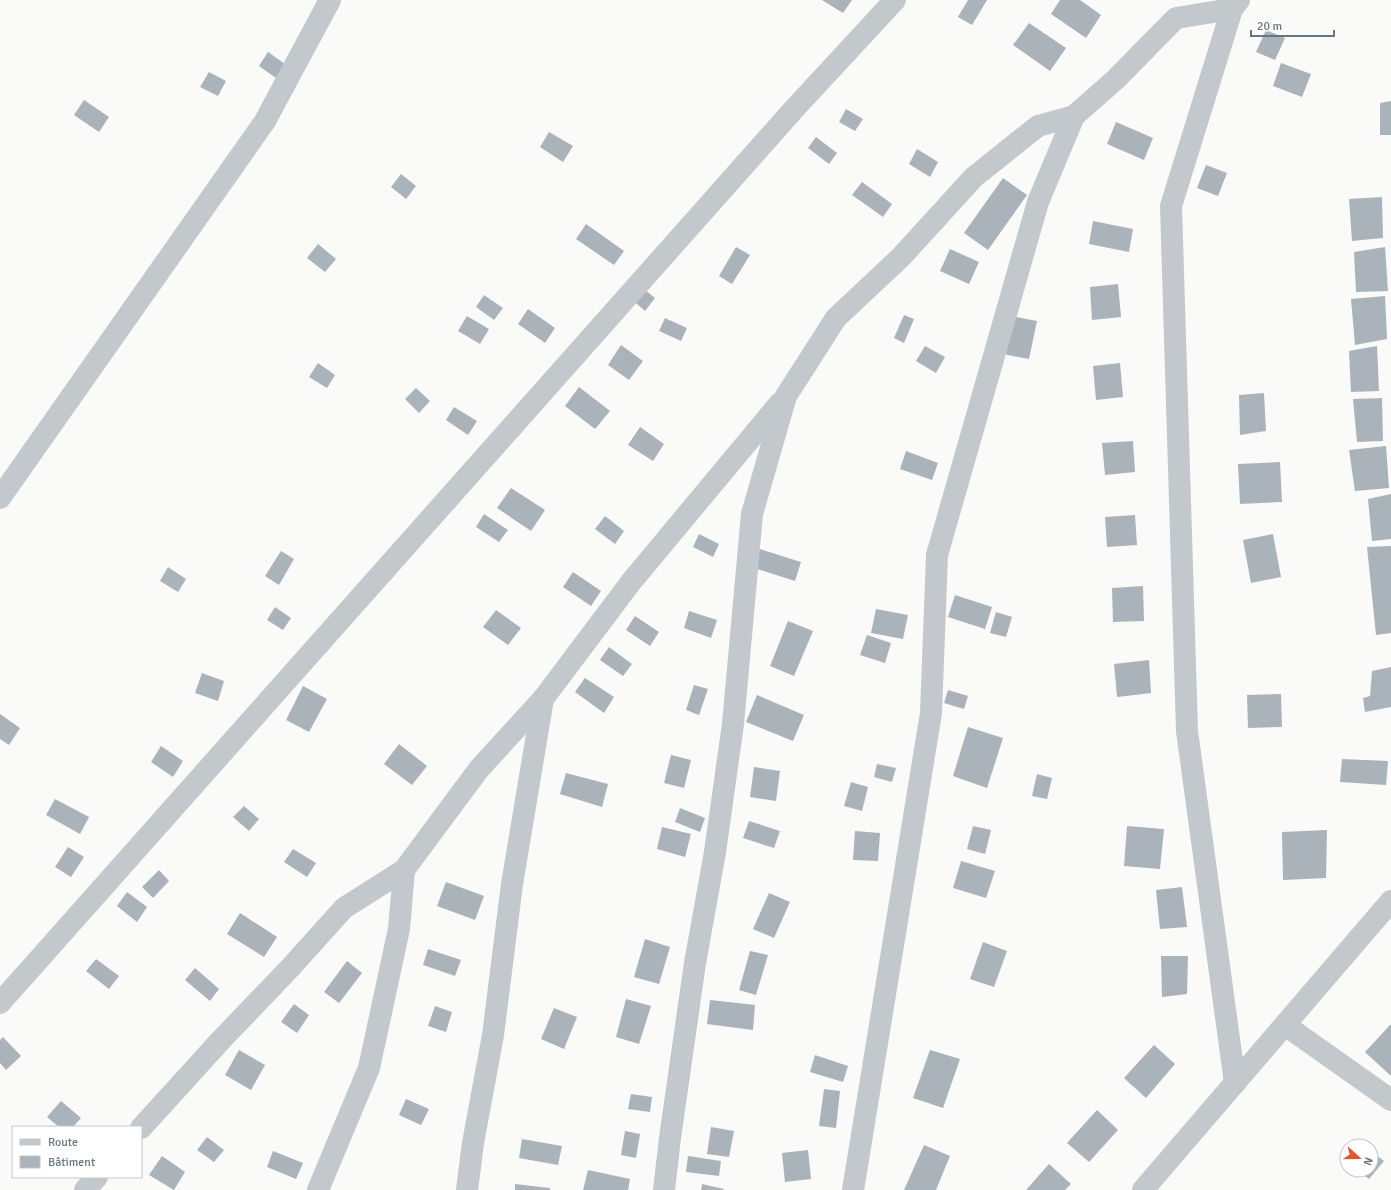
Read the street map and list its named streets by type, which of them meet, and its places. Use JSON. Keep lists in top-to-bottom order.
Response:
{
  "legend": ["Route", "Bâtiment"],
  "scale_bar": "20 m",
  "north": "right"
}
